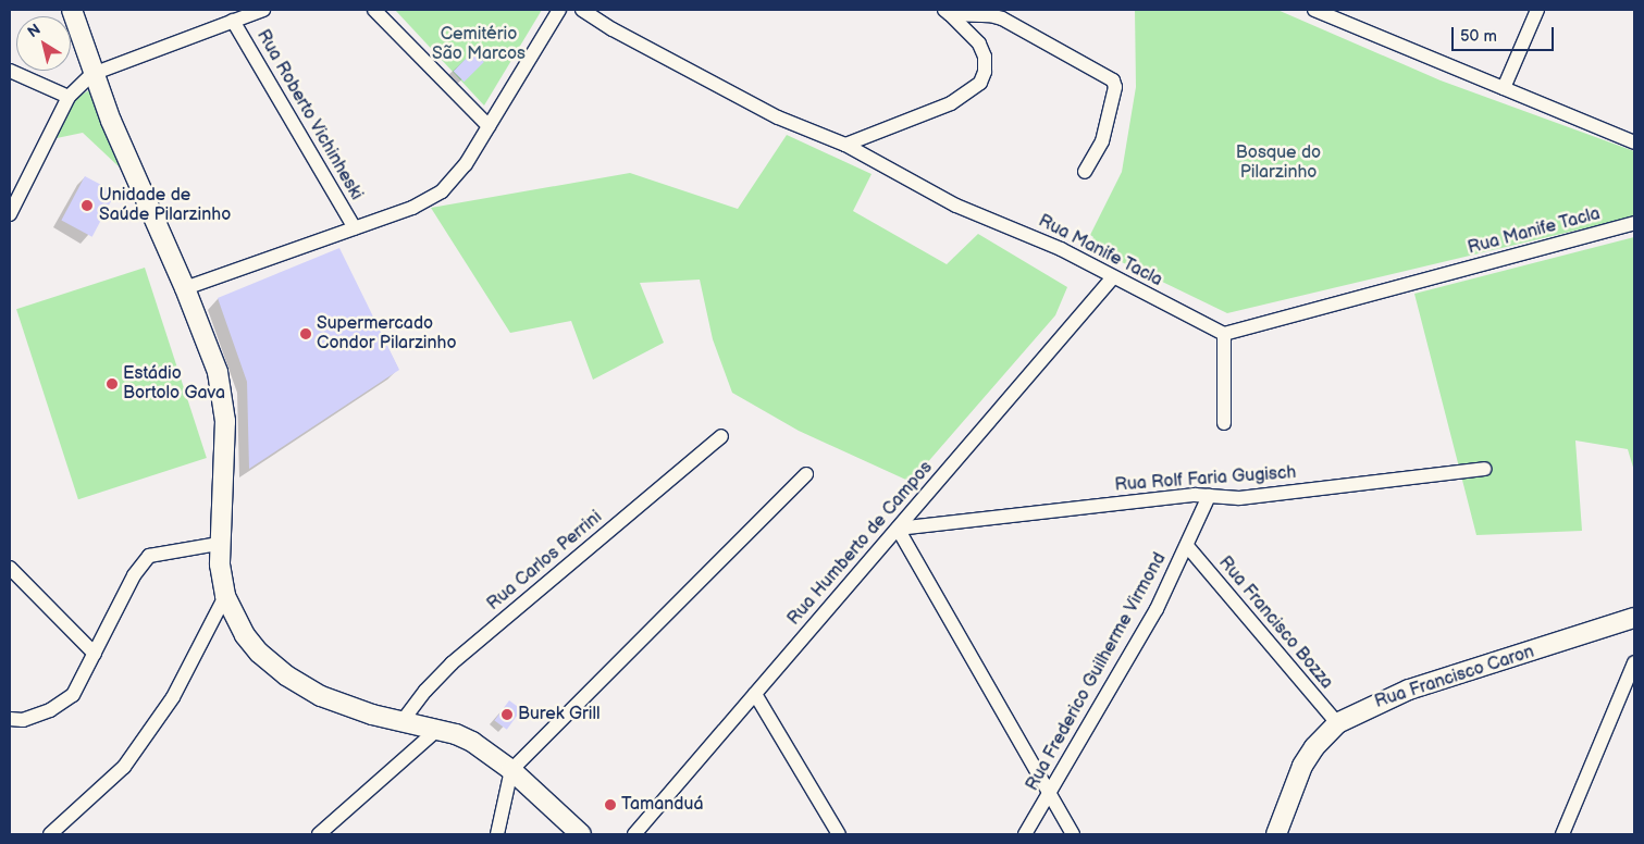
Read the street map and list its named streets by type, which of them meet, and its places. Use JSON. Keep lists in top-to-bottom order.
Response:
{
  "streets": {
    "main road": ["Rua Francisco Caron"],
    "street": [
      "Rua Roberto Vichinheski",
      "Rua Manife Tacla",
      "Rua Rolf Faria Gugisch",
      "Rua Humberto de Campos",
      "Rua Carlos Perrini",
      "Rua Francisco Bozza",
      "Rua Frederico Guilherme Virmond"
    ]
  },
  "crossings": [
    ["Rua Manife Tacla", "Rua Humberto de Campos"],
    ["Rua Rolf Faria Gugisch", "Rua Humberto de Campos"],
    ["Rua Rolf Faria Gugisch", "Rua Frederico Guilherme Virmond"],
    ["Rua Francisco Bozza", "Rua Frederico Guilherme Virmond"],
    ["Rua Francisco Bozza", "Rua Francisco Caron"]
  ],
  "parks": ["Cemitério São Marcos", "Bosque do Pilarzinho"],
  "places": [
    "Unidade de Saúde Pilarzinho",
    "Supermercado Condor Pilarzinho",
    "Estádio Bortolo Gava",
    "Burek Grill",
    "Tamanduá"
  ],
  "scale_bar": "50 m",
  "north": "top left"
}
